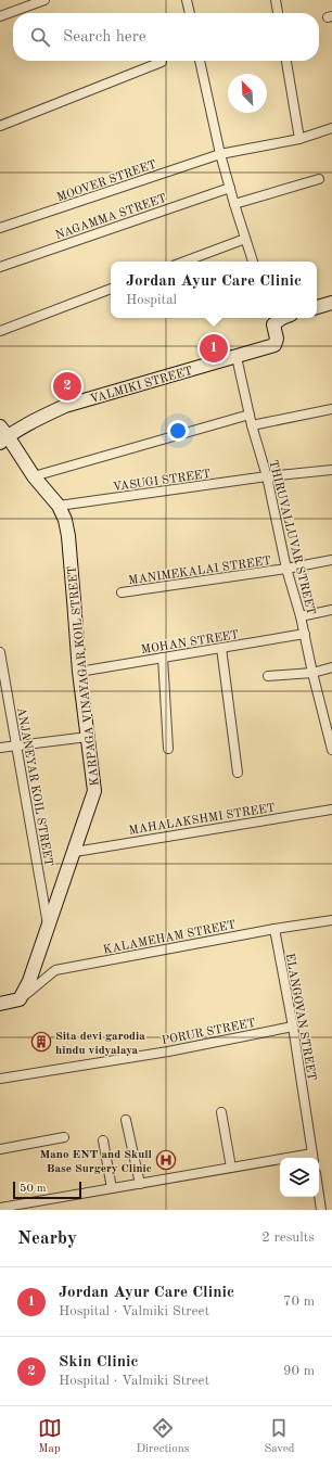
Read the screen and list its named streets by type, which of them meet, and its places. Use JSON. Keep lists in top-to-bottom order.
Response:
{
  "streets": {
    "street": [
      "MOOVER STREET",
      "NAGAMMA STREET",
      "VALMIKI STREET",
      "VASUGI STREET",
      "THIRUVALLUVAR STREET",
      "MANIMEKALAI STREET",
      "MOHAN STREET",
      "KARPAGA VINAYAGAR KOIL STREET",
      "ANJANEYAR KOIL STREET",
      "MAHALAKSHMI STREET",
      "KALAMEHAM STREET",
      "ELANGOVAN STREET",
      "PORUR STREET"
    ]
  },
  "crossings": [
    ["VALMIKI STREET", "THIRUVALLUVAR STREET"],
    ["VALMIKI STREET", "KARPAGA VINAYAGAR KOIL STREET"],
    ["VASUGI STREET", "THIRUVALLUVAR STREET"],
    ["VASUGI STREET", "KARPAGA VINAYAGAR KOIL STREET"],
    ["THIRUVALLUVAR STREET", "MANIMEKALAI STREET"],
    ["THIRUVALLUVAR STREET", "MOHAN STREET"],
    ["MOHAN STREET", "KARPAGA VINAYAGAR KOIL STREET"],
    ["KARPAGA VINAYAGAR KOIL STREET", "ANJANEYAR KOIL STREET"],
    ["KARPAGA VINAYAGAR KOIL STREET", "MAHALAKSHMI STREET"],
    ["KARPAGA VINAYAGAR KOIL STREET", "KALAMEHAM STREET"],
    ["KALAMEHAM STREET", "ELANGOVAN STREET"],
    ["ELANGOVAN STREET", "PORUR STREET"]
  ],
  "places": {
    "building": ["Sita devi garodia hindu vidyalaya"],
    "hospital": ["Mano ENT and Skull Base Surgery Clinic"]
  },
  "scale_bar": "50 m",
  "north": "top left",
  "page": {
    "search": "Search here",
    "popup": ["Jordan Ayur Care Clinic", "Hospital"],
    "pins": ["1", "2"],
    "scale": "50 m",
    "heading": ["Nearby", "2 results"],
    "list": [
      {
        "mark": "1",
        "name": "Jordan Ayur Care Clinic",
        "note": "Hospital · Valmiki Street",
        "value": "70 m"
      },
      {
        "mark": "2",
        "name": "Skin Clinic",
        "note": "Hospital · Valmiki Street",
        "value": "90 m"
      }
    ],
    "nav": ["Map", "Directions", "Saved"]
  }
}
